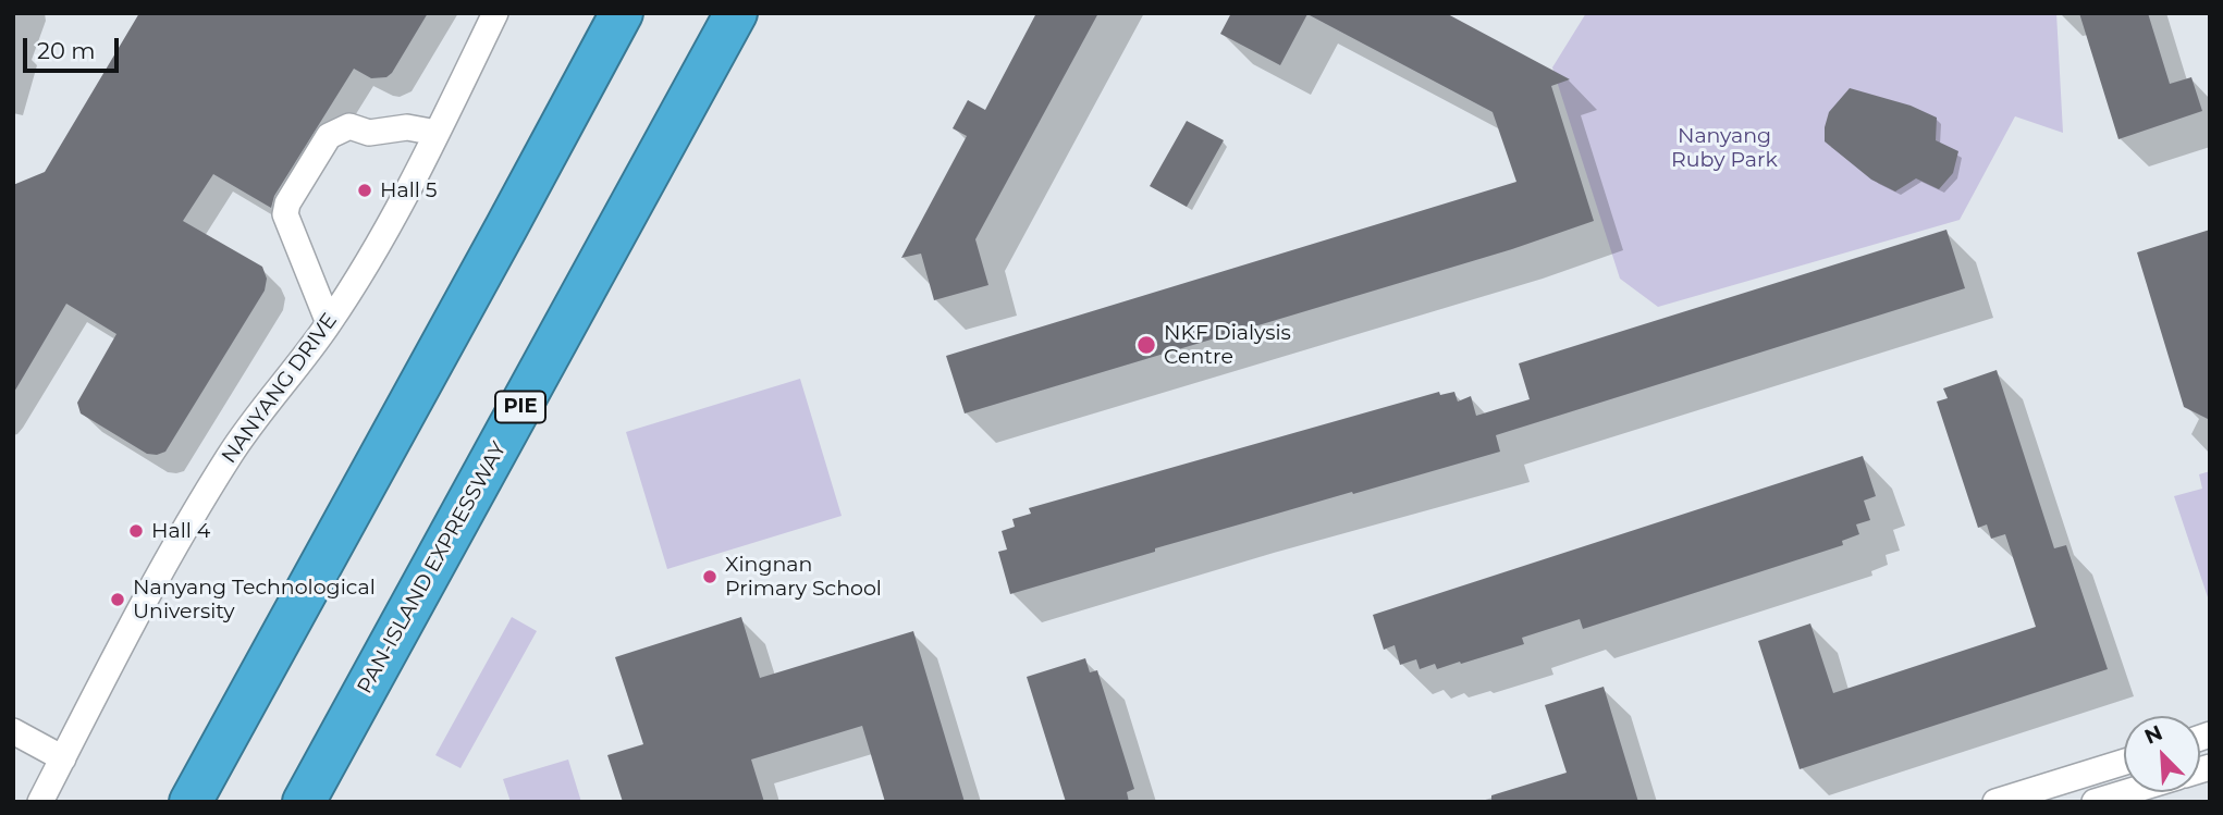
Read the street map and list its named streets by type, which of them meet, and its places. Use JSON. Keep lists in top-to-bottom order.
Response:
{
  "streets": {
    "highway": ["PIE", "PAN-ISLAND EXPRESSWAY"],
    "street": ["NANYANG DRIVE"]
  },
  "parks": ["Nanyang Ruby Park"],
  "places": [
    "Hall 5",
    "NKF Dialysis Centre",
    "Hall 4",
    "Xingnan Primary School",
    "Nanyang Technological University"
  ],
  "scale_bar": "20 m",
  "north": "top left"
}
